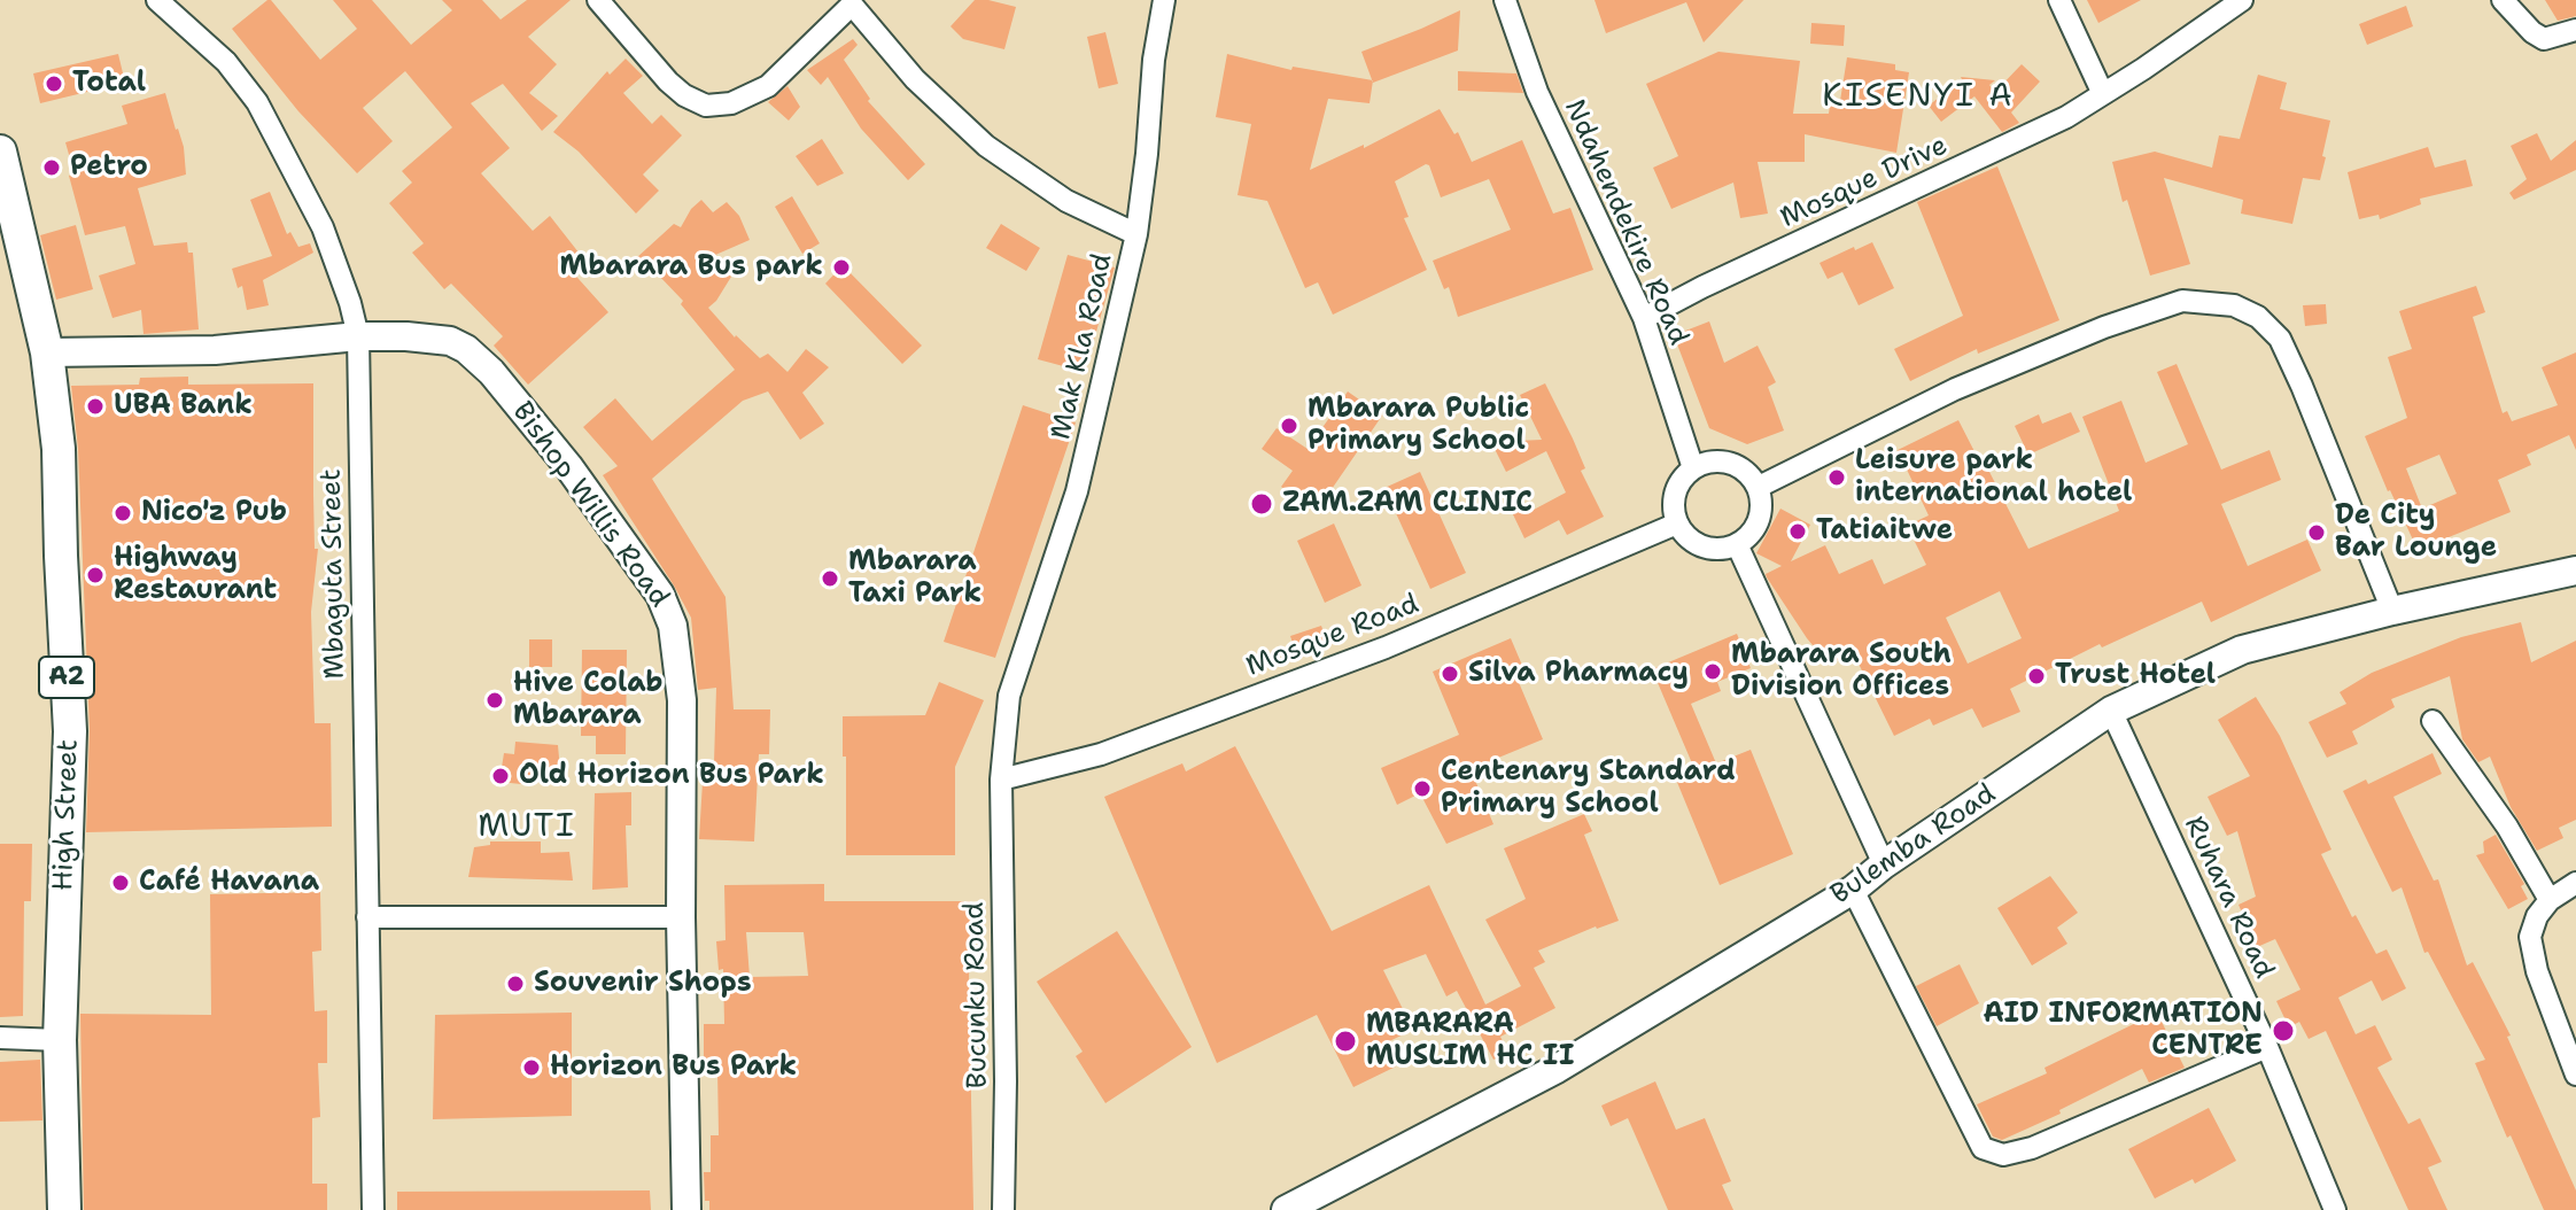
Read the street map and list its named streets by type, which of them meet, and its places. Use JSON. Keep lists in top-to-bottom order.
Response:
{
  "streets": {
    "main road": [
      "Bishop Willis Road",
      "A2",
      "High Street",
      "Bulemba Road"
    ],
    "street": [
      "Mosque Drive",
      "Ndahendekire Road",
      "Mak Kla Road",
      "Mbaguta Street",
      "Mosque Road",
      "Ruhara Road",
      "Bucunku Road"
    ]
  },
  "crossings": [
    ["Mosque Drive", "Ndahendekire Road"],
    ["Ndahendekire Road", "Mosque Road"],
    ["Mak Kla Road", "Mosque Road"],
    ["Mak Kla Road", "Bucunku Road"],
    ["Bishop Willis Road", "Mbaguta Street"],
    ["Bishop Willis Road", "High Street"],
    ["Mosque Road", "Bucunku Road"],
    ["Bulemba Road", "Ruhara Road"]
  ],
  "districts": ["KISENYI A", "MUTI"],
  "places": [
    "Total",
    "Petro",
    "Mbarara Bus park",
    "UBA Bank",
    "Mbarara Public Primary School",
    "Leisure park international hotel",
    "ZAM.ZAM CLINIC",
    "Nico'z Pub",
    "Tatiaitwe",
    "De City Bar Lounge",
    "Highway Restaurant",
    "Mbarara Taxi Park",
    "Mbarara South Division Offices",
    "Silva Pharmacy",
    "Trust Hotel",
    "Hive Colab Mbarara",
    "Old Horizon Bus Park",
    "Centenary Standard Primary School",
    "Café Havana",
    "Souvenir Shops",
    "AID INFORMATION CENTRE",
    "MBARARA MUSLIM HC II",
    "Horizon Bus Park"
  ]
}
